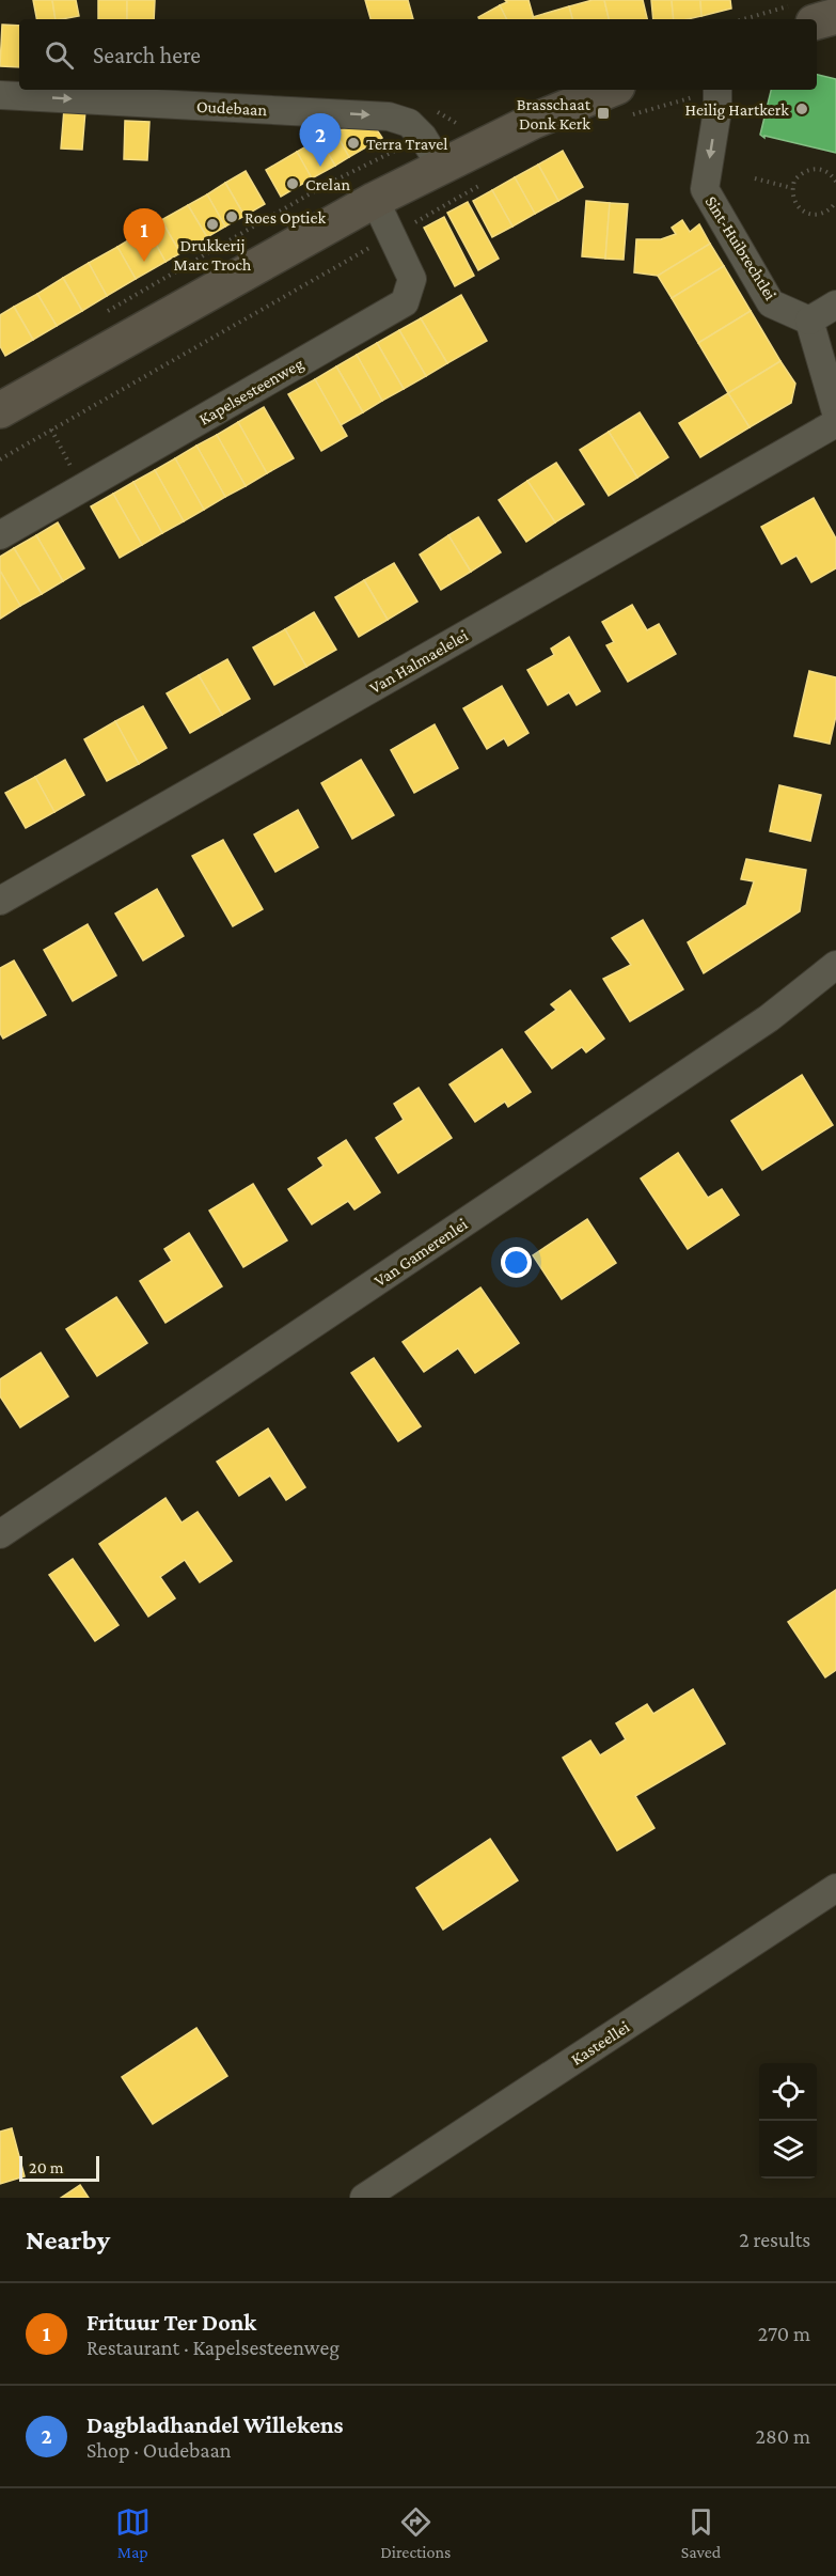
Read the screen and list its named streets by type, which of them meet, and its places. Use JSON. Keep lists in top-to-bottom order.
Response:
{
  "streets": {
    "street": [
      "Oudebaan",
      "Sint-Huibrechtlei",
      "Kapelsesteenweg",
      "Van Halmaelelei",
      "Van Gamerenlei",
      "Kasteellei"
    ]
  },
  "one_way": ["Oudebaan", "Sint-Huibrechtlei"],
  "places": {
    "other": [
      "Heilig Hartkerk",
      "Terra Travel",
      "Crelan",
      "Roes Optiek",
      "Drukkerij Marc Troch"
    ],
    "transit": ["Brasschaat Donk Kerk"]
  },
  "scale_bar": "20 m",
  "page": {
    "search": "Search here",
    "pins": ["2", "1"],
    "scale": "20 m",
    "heading": ["Nearby", "2 results"],
    "list": [
      {
        "mark": "1",
        "name": "Frituur Ter Donk",
        "note": "Restaurant · Kapelsesteenweg",
        "value": "270 m"
      },
      {
        "mark": "2",
        "name": "Dagbladhandel Willekens",
        "note": "Shop · Oudebaan",
        "value": "280 m"
      }
    ],
    "nav": ["Map", "Directions", "Saved"]
  }
}
